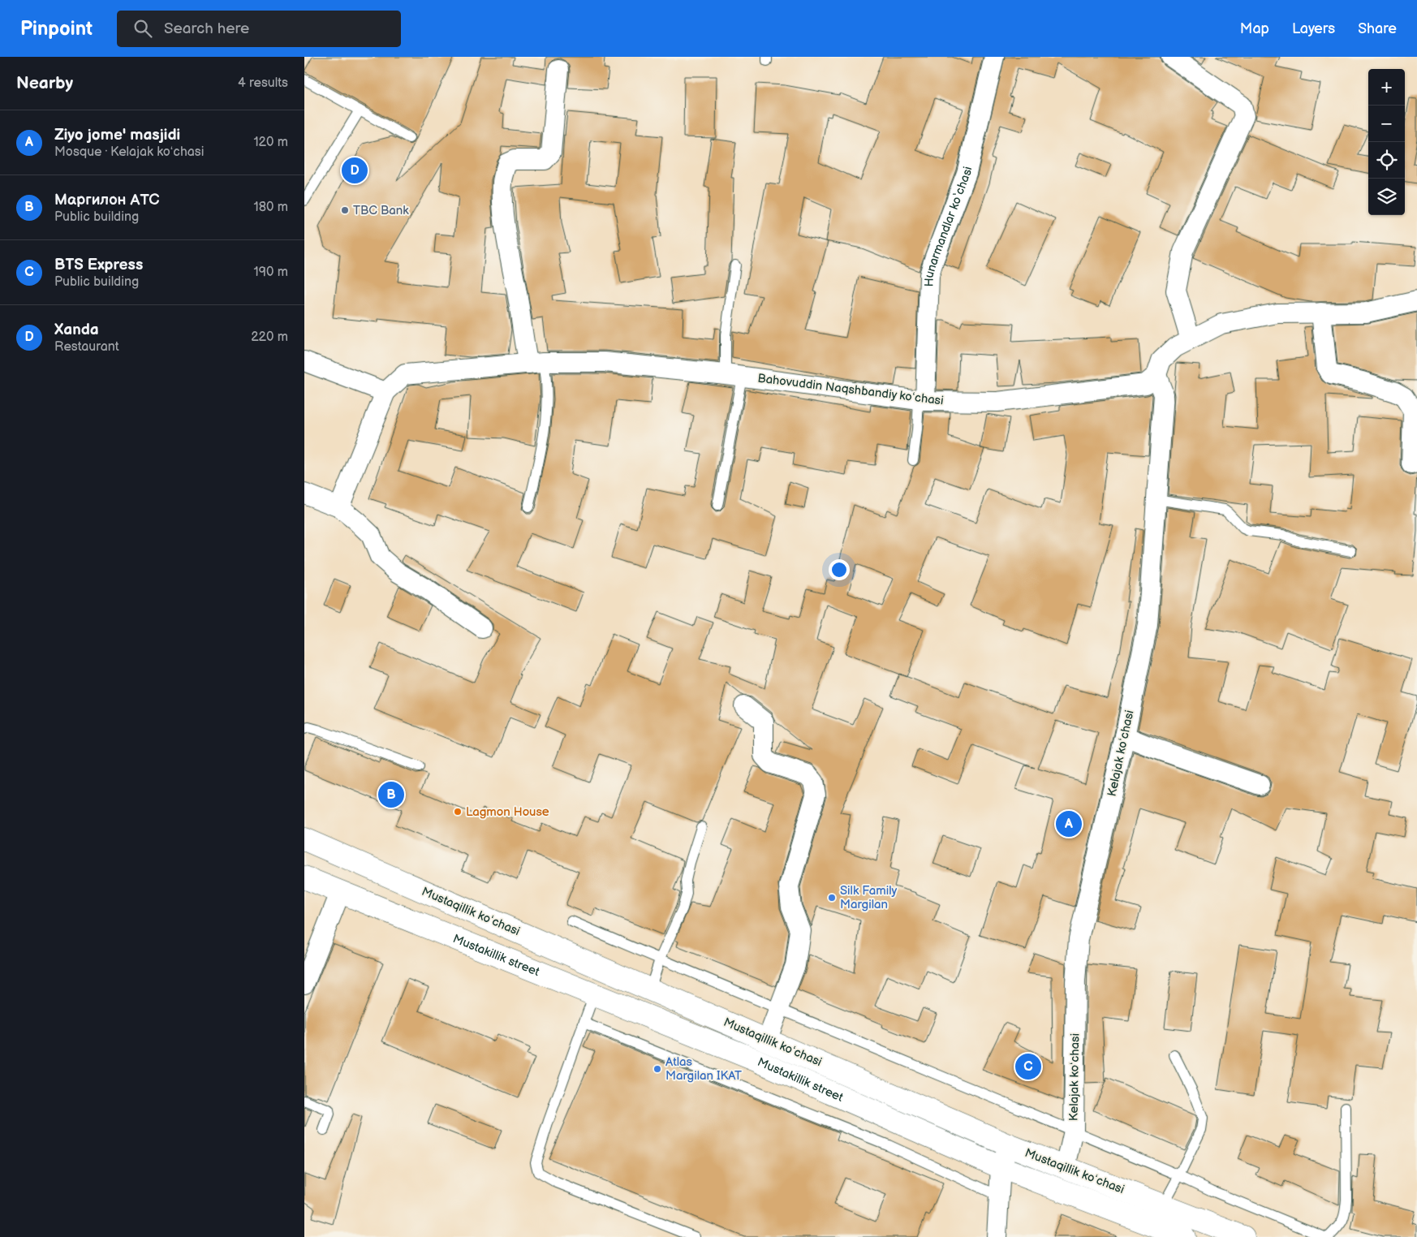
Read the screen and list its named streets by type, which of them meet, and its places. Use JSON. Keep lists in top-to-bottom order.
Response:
{
  "streets": {
    "main road": ["Mustaqillik koʻchasi", "Mustakillik street"],
    "street": ["Hunarmandlar ko‘chasi", "Bahovuddin Naqshbandiy koʻchasi", "Kelajak koʻchasi"]
  },
  "crossings": [
    ["Hunarmandlar ko‘chasi", "Bahovuddin Naqshbandiy koʻchasi"],
    ["Bahovuddin Naqshbandiy koʻchasi", "Kelajak koʻchasi"],
    ["Kelajak koʻchasi", "Mustaqillik koʻchasi"]
  ],
  "places": [
    "TBC Bank",
    "Lagmon House",
    "Silk Family Margilan",
    "Atlas Margilan IKAT"
  ],
  "page": {
    "header": "Pinpoint",
    "search": "Search here",
    "nav": ["Map", "Layers", "Share"],
    "heading": ["Nearby", "4 results"],
    "map_buttons": ["+", "−"],
    "list": [
      {
        "mark": "A",
        "name": "Ziyo jome' masjidi",
        "note": "Mosque · Kelajak koʻchasi",
        "value": "120 m"
      },
      {
        "mark": "B",
        "name": "Маргилон АТС",
        "note": "Public building",
        "value": "180 m"
      },
      {
        "mark": "C",
        "name": "BTS Express",
        "note": "Public building",
        "value": "190 m"
      },
      {
        "mark": "D",
        "name": "Xanda",
        "note": "Restaurant",
        "value": "220 m"
      }
    ],
    "pins": [
      "D",
      "B",
      "A",
      "C"
    ]
  }
}
